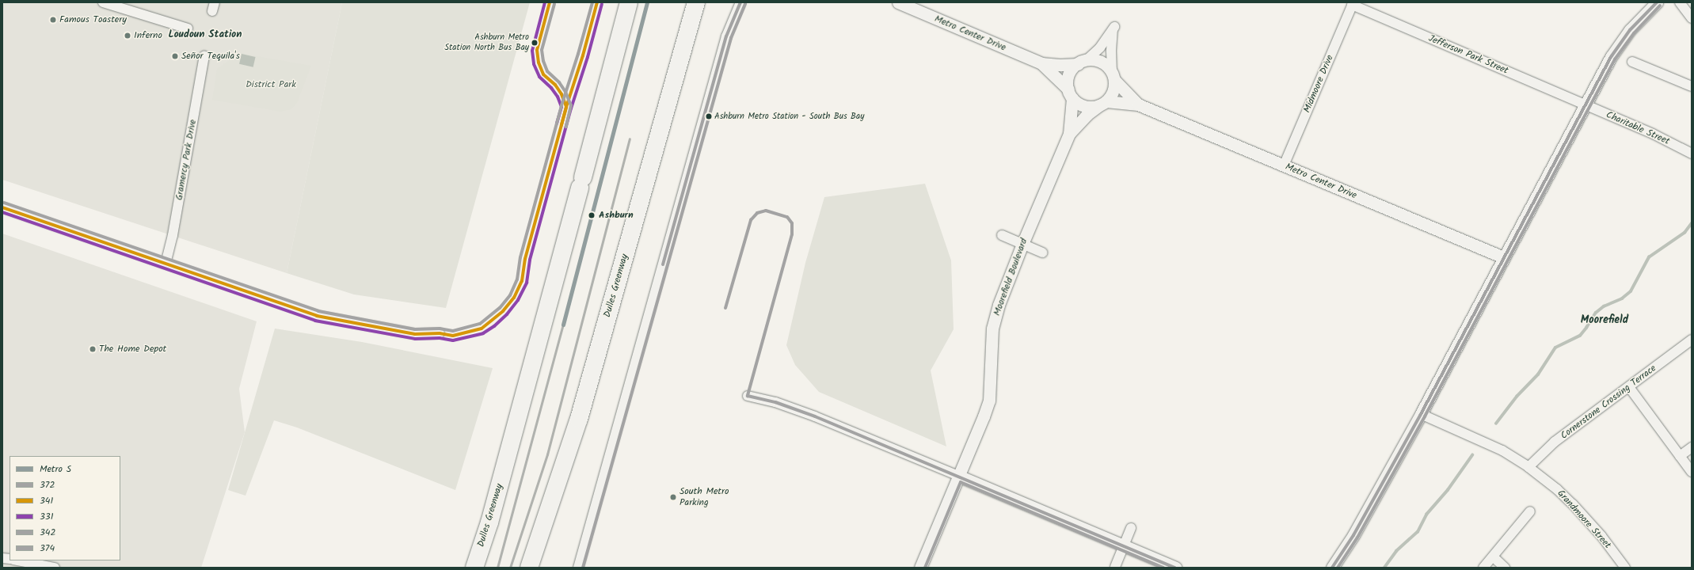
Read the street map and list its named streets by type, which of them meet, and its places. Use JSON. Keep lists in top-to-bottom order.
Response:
{
  "streets": {
    "highway": ["Dulles Greenway"],
    "street": [
      "Metro Center Drive",
      "Jefferson Park Street",
      "Midmoore Drive",
      "Charitable Street",
      "Gramercy Park Drive",
      "Moorefield Boulevard",
      "Cornerstone Crossing Terrace",
      "Grandmoore Street"
    ]
  },
  "crossings": [
    ["Metro Center Drive", "Midmoore Drive"],
    ["Metro Center Drive", "Moorefield Boulevard"],
    ["Jefferson Park Street", "Midmoore Drive"],
    ["Jefferson Park Street", "Charitable Street"],
    ["Cornerstone Crossing Terrace", "Grandmoore Street"]
  ],
  "districts": ["Loudoun Station", "Moorefield"],
  "parks": ["District Park"],
  "places": [
    "Famous Toastery",
    "Inferno",
    "Ashburn Metro Station North Bus Bay",
    "Señor Tequila's",
    "Ashburn Metro Station - South Bus Bay",
    "Ashburn",
    "The Home Depot",
    "South Metro Parking"
  ],
  "lines": [
    "metro line S",
    "transit line 372",
    "transit line 341",
    "transit line 331",
    "transit line 342",
    "transit line 374"
  ],
  "legend": [
    "Metro S",
    "372",
    "341",
    "331",
    "342",
    "374"
  ]
}
